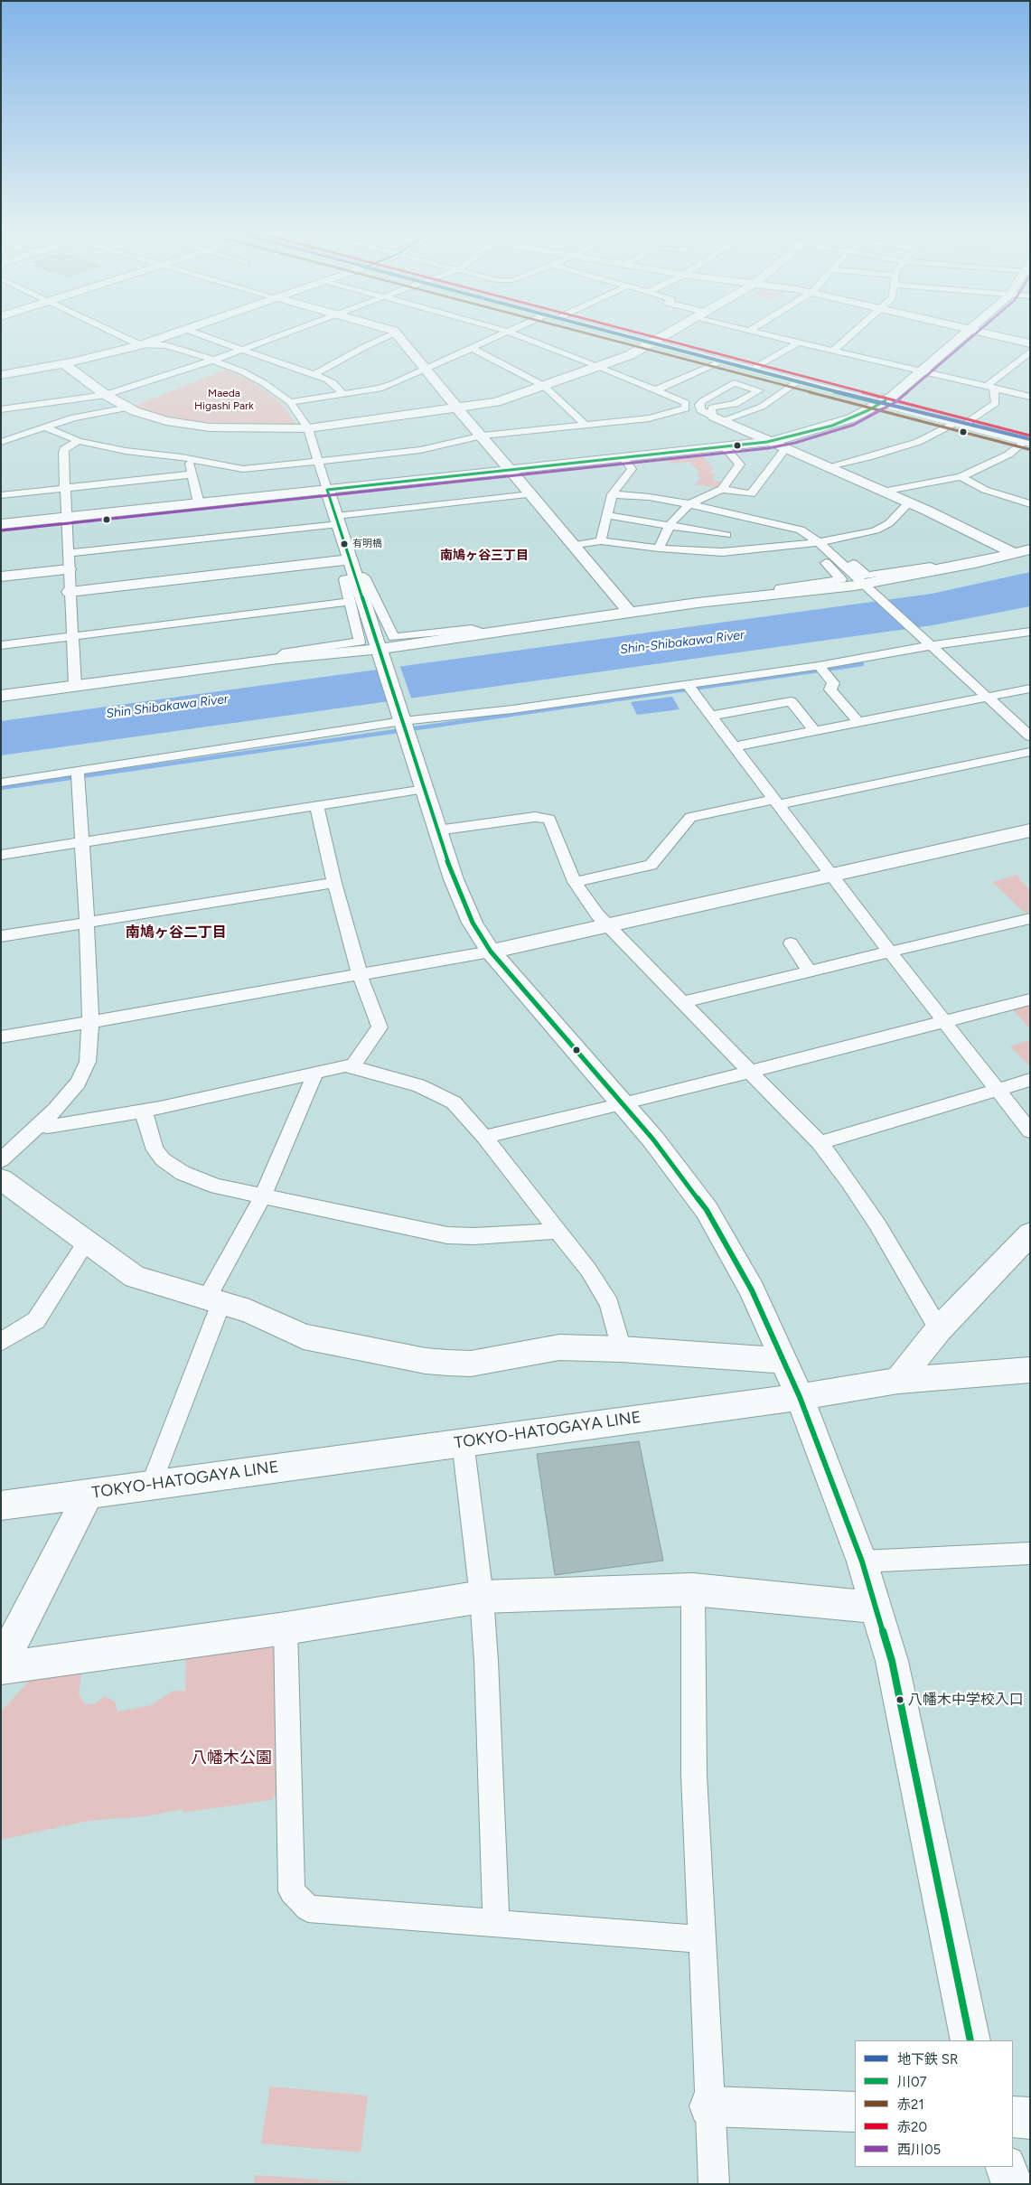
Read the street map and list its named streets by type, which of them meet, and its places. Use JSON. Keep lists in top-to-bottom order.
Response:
{
  "streets": {
    "street": ["TOKYO-HATOGAYA LINE"]
  },
  "districts": ["南鳩ヶ谷三丁目", "南鳩ヶ谷二丁目"],
  "water": ["Shin-Shibakawa River", "Shin Shibakawa River"],
  "parks": ["Maeda Higashi Park", "八幡木公園"],
  "places": ["有明橋", "八幡木中学校入口"],
  "lines": [
    "metro line SR",
    "transit line 川07",
    "transit line 赤21",
    "transit line 赤20",
    "transit line 西川05"
  ],
  "legend": [
    "地下鉄 SR",
    "川07",
    "赤21",
    "赤20",
    "西川05"
  ]
}
